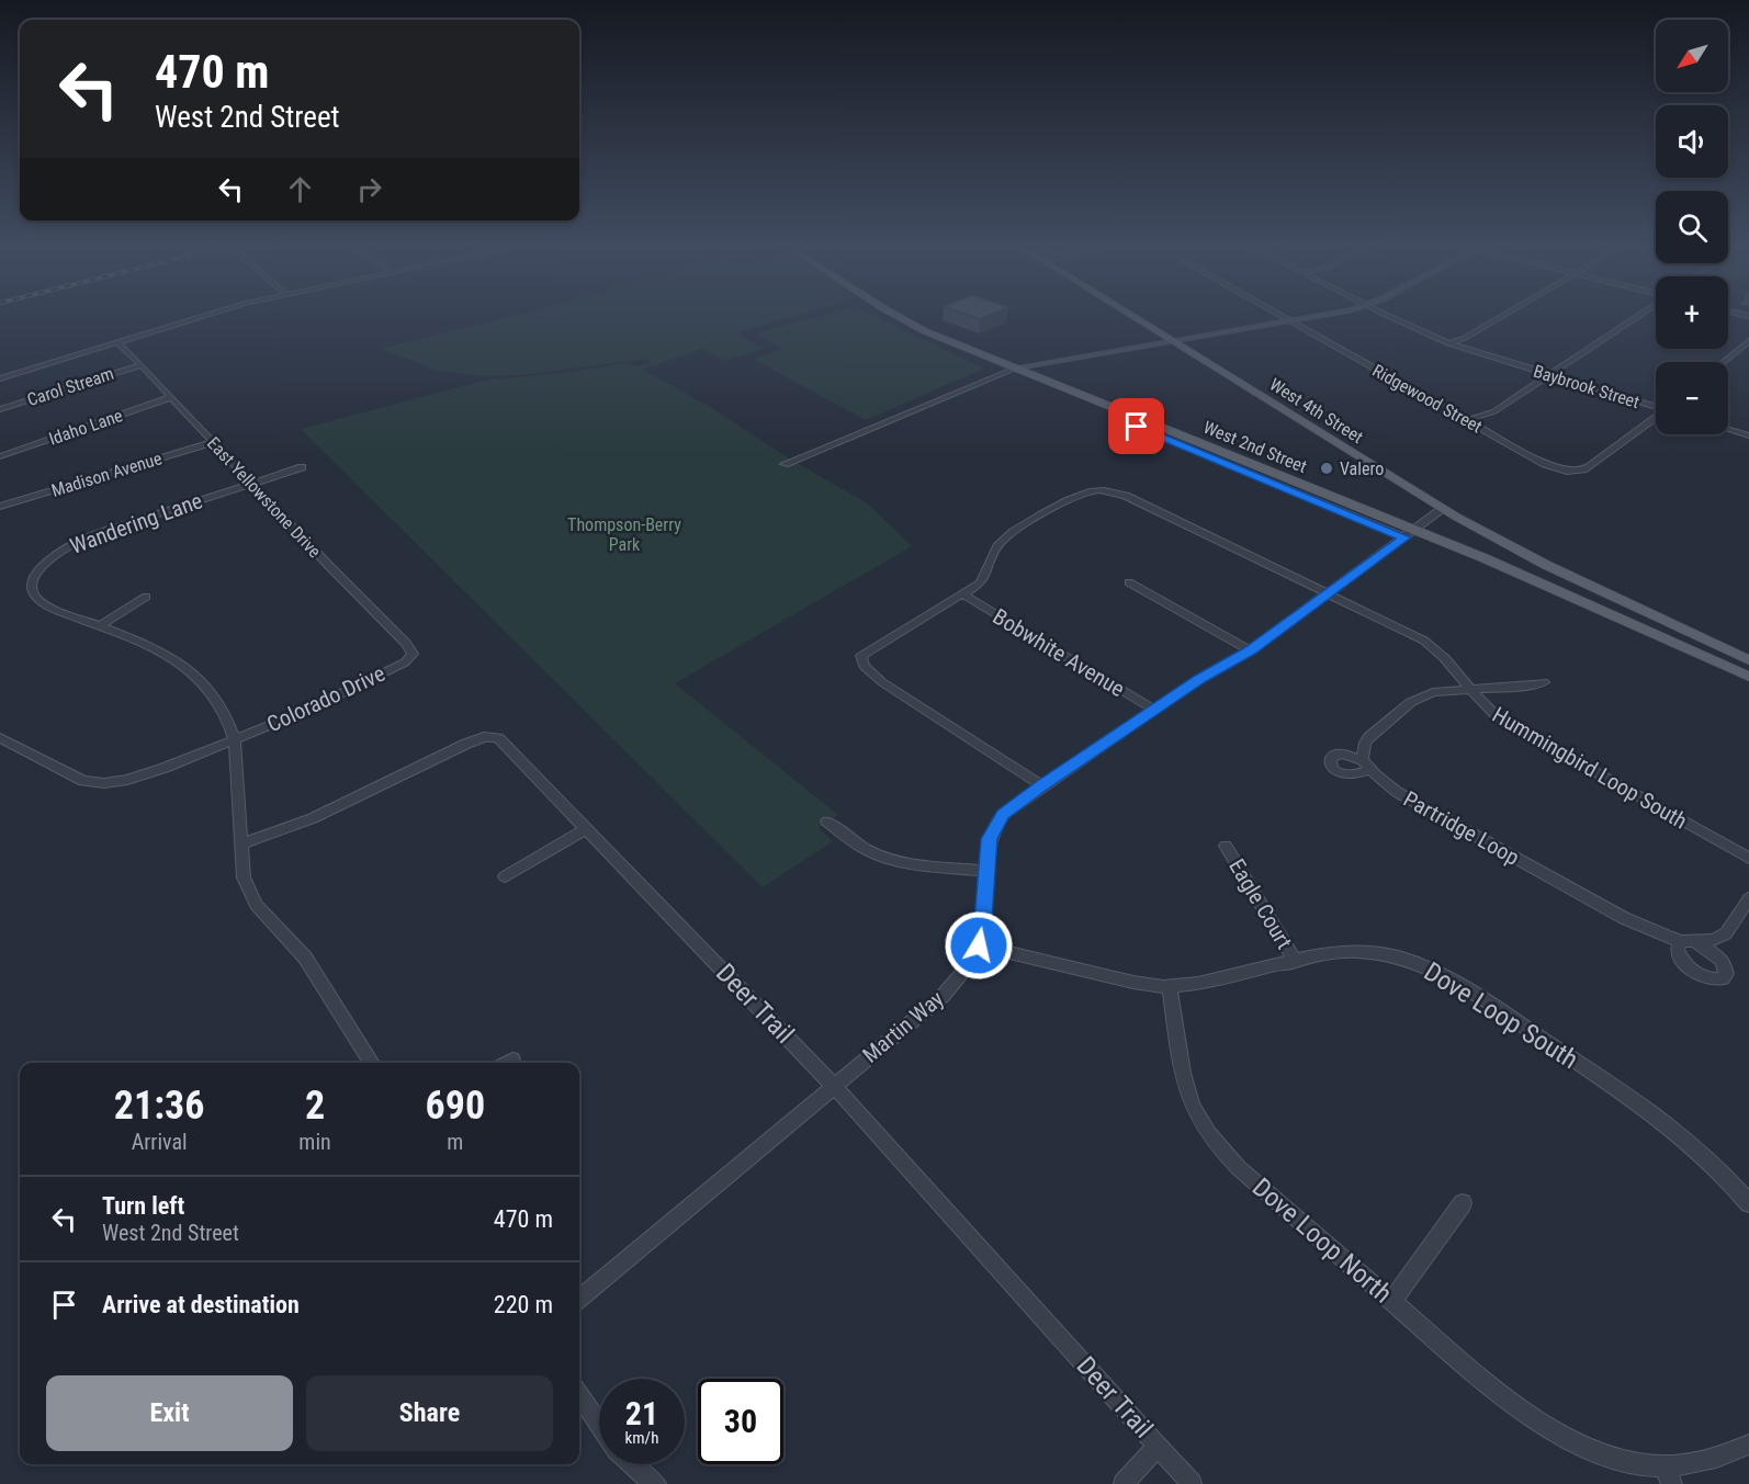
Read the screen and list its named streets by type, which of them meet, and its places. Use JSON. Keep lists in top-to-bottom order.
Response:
{
  "streets": {
    "main road": ["West 4th Street", "West 2nd Street"],
    "street": [
      "Carol Stream",
      "Baybrook Street",
      "Ridgewood Street",
      "Idaho Lane",
      "Madison Avenue",
      "East Yellowstone Drive",
      "Wandering Lane",
      "Bobwhite Avenue",
      "Colorado Drive",
      "Hummingbird Loop South",
      "Partridge Loop",
      "Eagle Court",
      "Deer Trail",
      "Dove Loop South",
      "Martin Way",
      "Dove Loop North"
    ]
  },
  "crossings": [
    ["Carol Stream", "East Yellowstone Drive"],
    ["West 4th Street", "Martin Way"],
    ["Idaho Lane", "East Yellowstone Drive"],
    ["West 2nd Street", "Martin Way"],
    ["Madison Avenue", "East Yellowstone Drive"],
    ["East Yellowstone Drive", "Wandering Lane"],
    ["East Yellowstone Drive", "Colorado Drive"],
    ["Wandering Lane", "Colorado Drive"],
    ["Wandering Lane", "Deer Trail"],
    ["Bobwhite Avenue", "Hummingbird Loop South"],
    ["Bobwhite Avenue", "Martin Way"],
    ["Hummingbird Loop South", "Partridge Loop"],
    ["Hummingbird Loop South", "Martin Way"],
    ["Eagle Court", "Dove Loop South"],
    ["Deer Trail", "Martin Way"],
    ["Dove Loop South", "Dove Loop North"]
  ],
  "parks": ["Thompson-Berry Park"],
  "places": ["Valero"],
  "north": "bottom left",
  "page": {
    "map_buttons": ["+", "−"],
    "turn": ["470 m", "West 2nd Street"],
    "eta": [
      "21:36",
      "Arrival",
      "2",
      "min",
      "690",
      "m"
    ],
    "list": [
      {
        "name": "Turn left",
        "note": "West 2nd Street",
        "value": "470 m"
      },
      {
        "name": "Arrive at destination",
        "value": "220 m"
      }
    ],
    "buttons": ["Exit", "Share"],
    "speed": "21 km/h",
    "limit": "30"
  }
}
